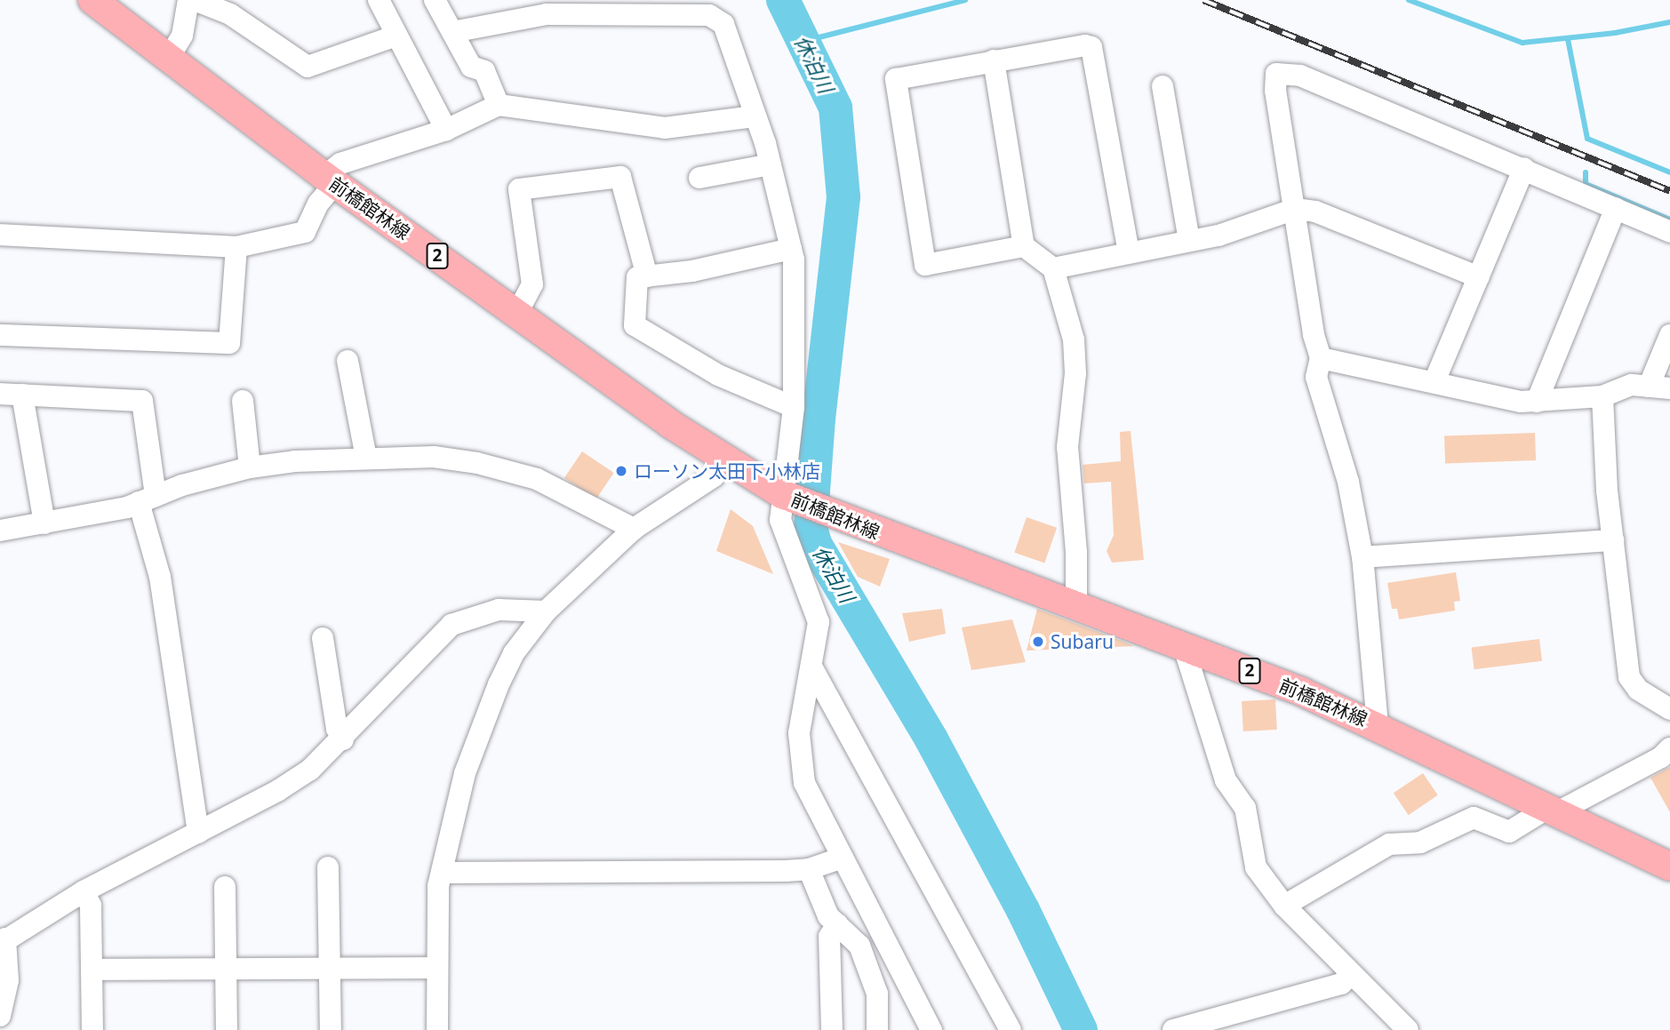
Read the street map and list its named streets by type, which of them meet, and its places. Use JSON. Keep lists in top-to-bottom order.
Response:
{
  "streets": {
    "main road": ["前橋館林線", "2"]
  },
  "water": ["休泊川"],
  "places": ["ローソン太田下小林店", "Subaru"]
}
